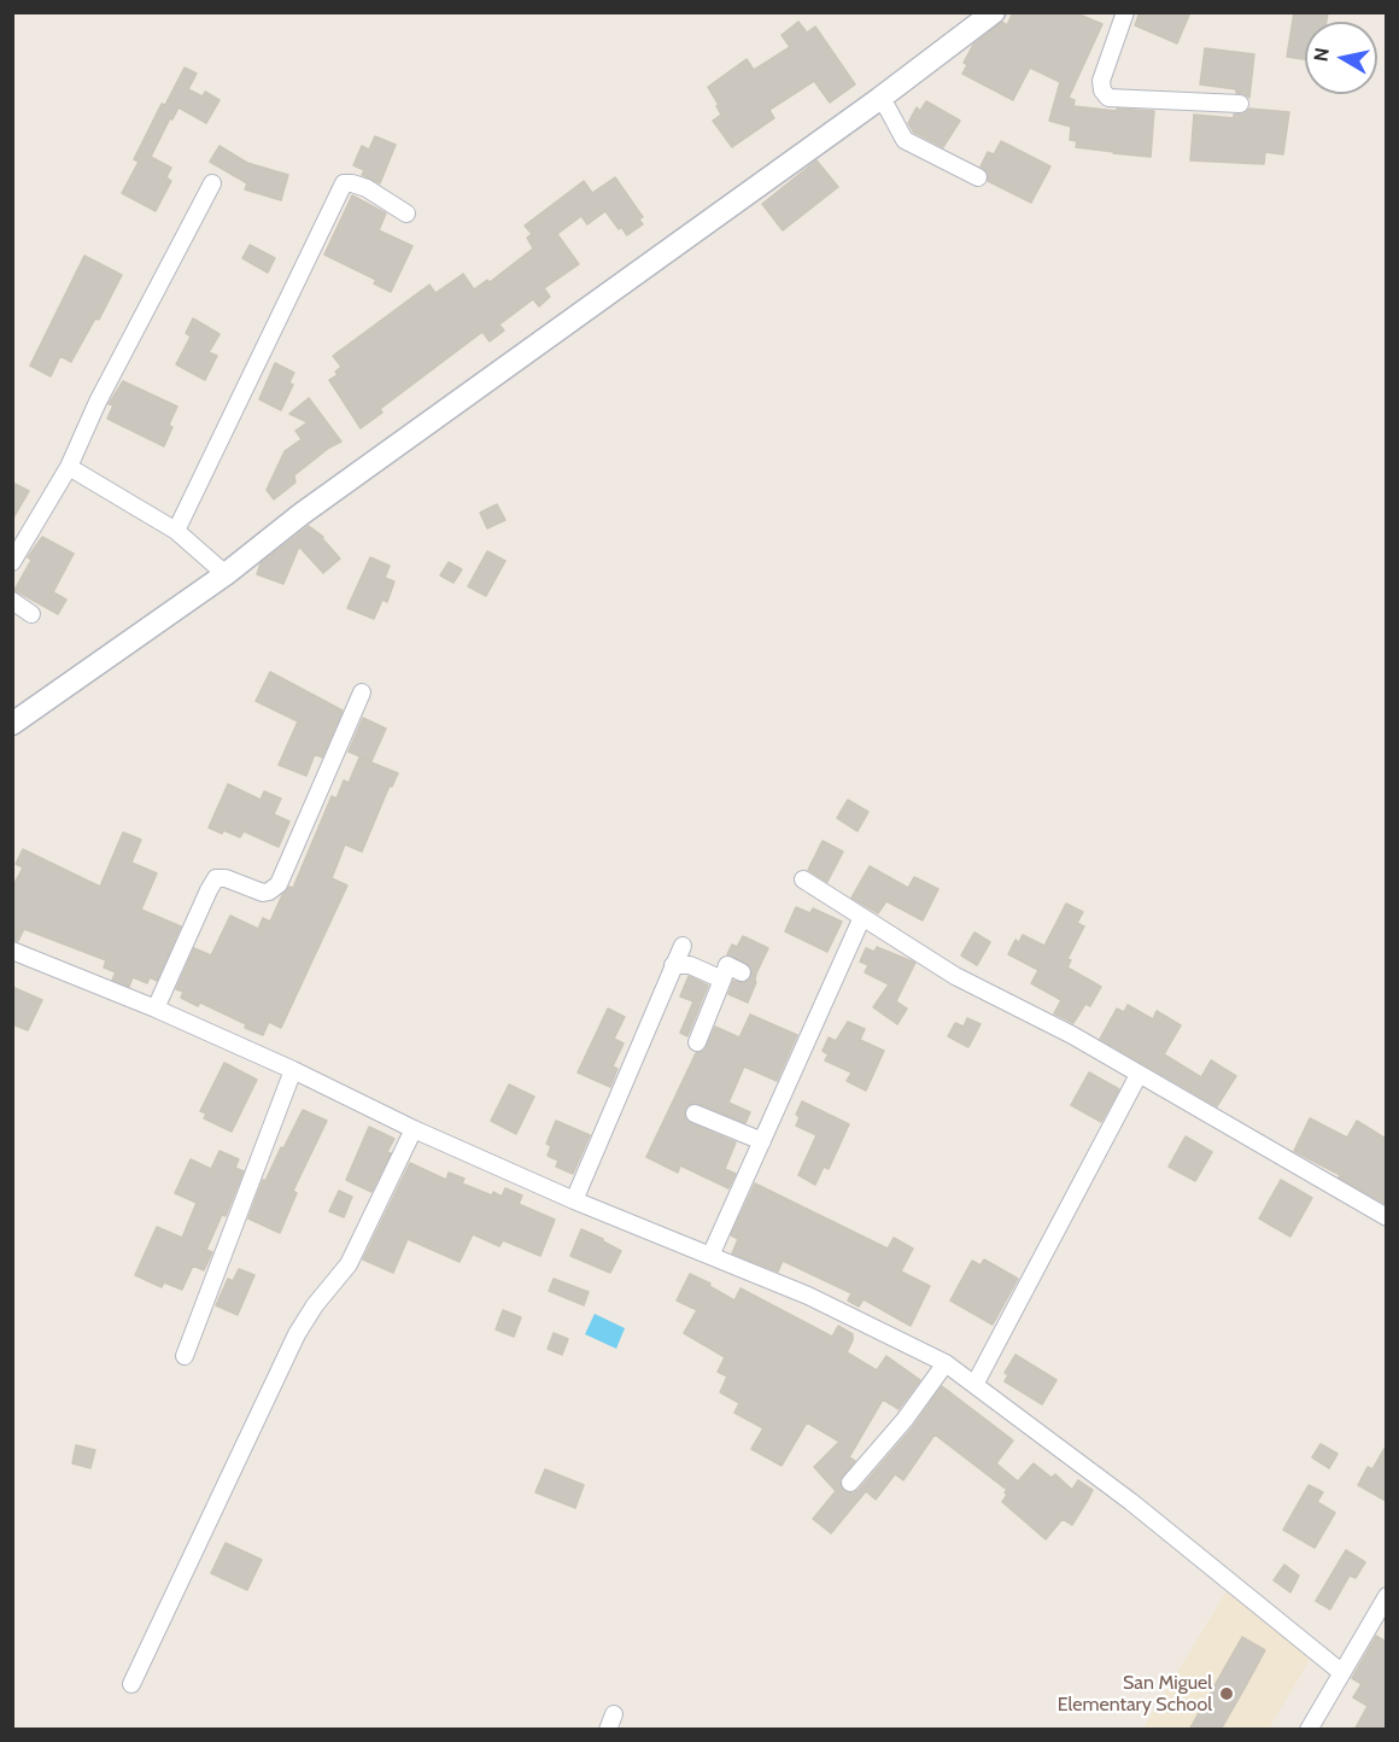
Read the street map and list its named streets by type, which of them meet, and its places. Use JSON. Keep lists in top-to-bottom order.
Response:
{
  "places": ["San Miguel Elementary School"],
  "north": "left"
}
